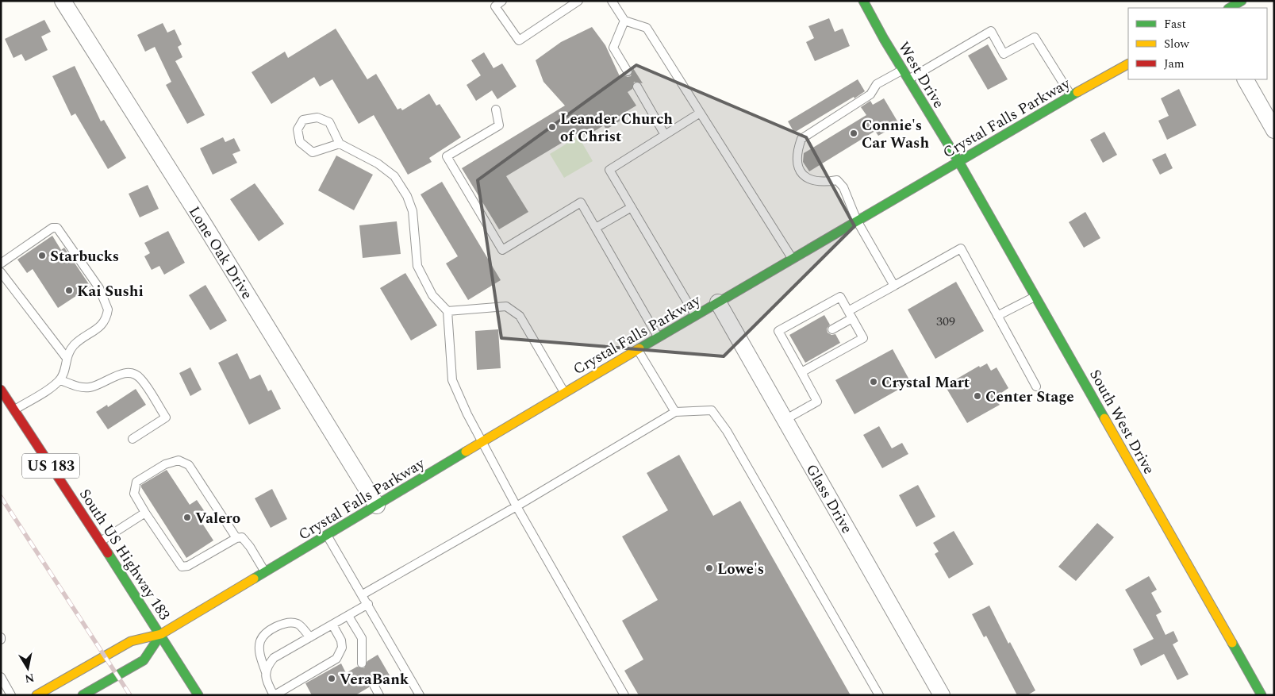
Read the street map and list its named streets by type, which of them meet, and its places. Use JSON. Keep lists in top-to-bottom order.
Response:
{
  "streets": {
    "main road": [
      "West Drive",
      "Crystal Falls Parkway",
      "South West Drive",
      "US 183",
      "South US Highway 183"
    ],
    "street": ["Lone Oak Drive", "Glass Drive"]
  },
  "crossings": [
    ["West Drive", "Crystal Falls Parkway"],
    ["West Drive", "South West Drive"],
    ["Crystal Falls Parkway", "Lone Oak Drive"],
    ["Crystal Falls Parkway", "South West Drive"],
    ["Crystal Falls Parkway", "Glass Drive"],
    ["Crystal Falls Parkway", "South US Highway 183"]
  ],
  "places": [
    "Leander Church of Christ",
    "Connie's Car Wash",
    "Starbucks",
    "Kai Sushi",
    "Crystal Mart",
    "Center Stage",
    "Valero",
    "Lowe's",
    "VeraBank"
  ],
  "house_numbers": ["309"],
  "legend": ["Fast", "Slow", "Jam"],
  "north": "bottom"
}
